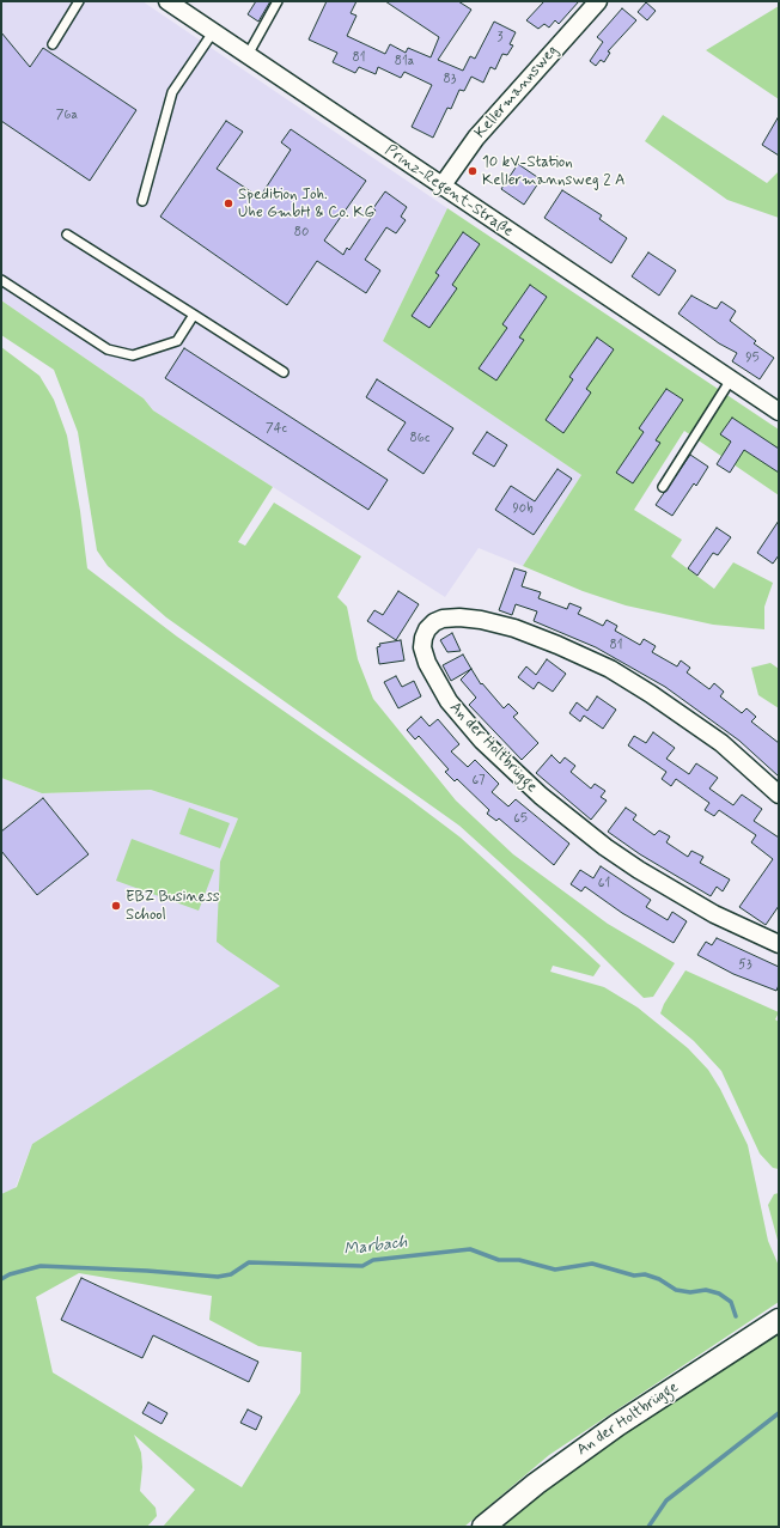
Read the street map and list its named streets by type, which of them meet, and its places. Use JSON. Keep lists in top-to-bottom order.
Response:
{
  "streets": {
    "street": ["Kellermannsweg", "Prinz-Regent-Straße", "An der Holtbrügge"]
  },
  "crossings": [
    ["Kellermannsweg", "Prinz-Regent-Straße"]
  ],
  "water": ["Marbach"],
  "places": ["10 kV-Station Kellermannsweg 2 A", "Spedition Joh. Uhe GmbH & Co. KG", "EBZ Business School"],
  "house_numbers": [
    "3",
    "81",
    "81a",
    "83",
    "76a",
    "80",
    "95",
    "74c",
    "86c",
    "90b",
    "81",
    "67",
    "65",
    "61",
    "53"
  ]
}
